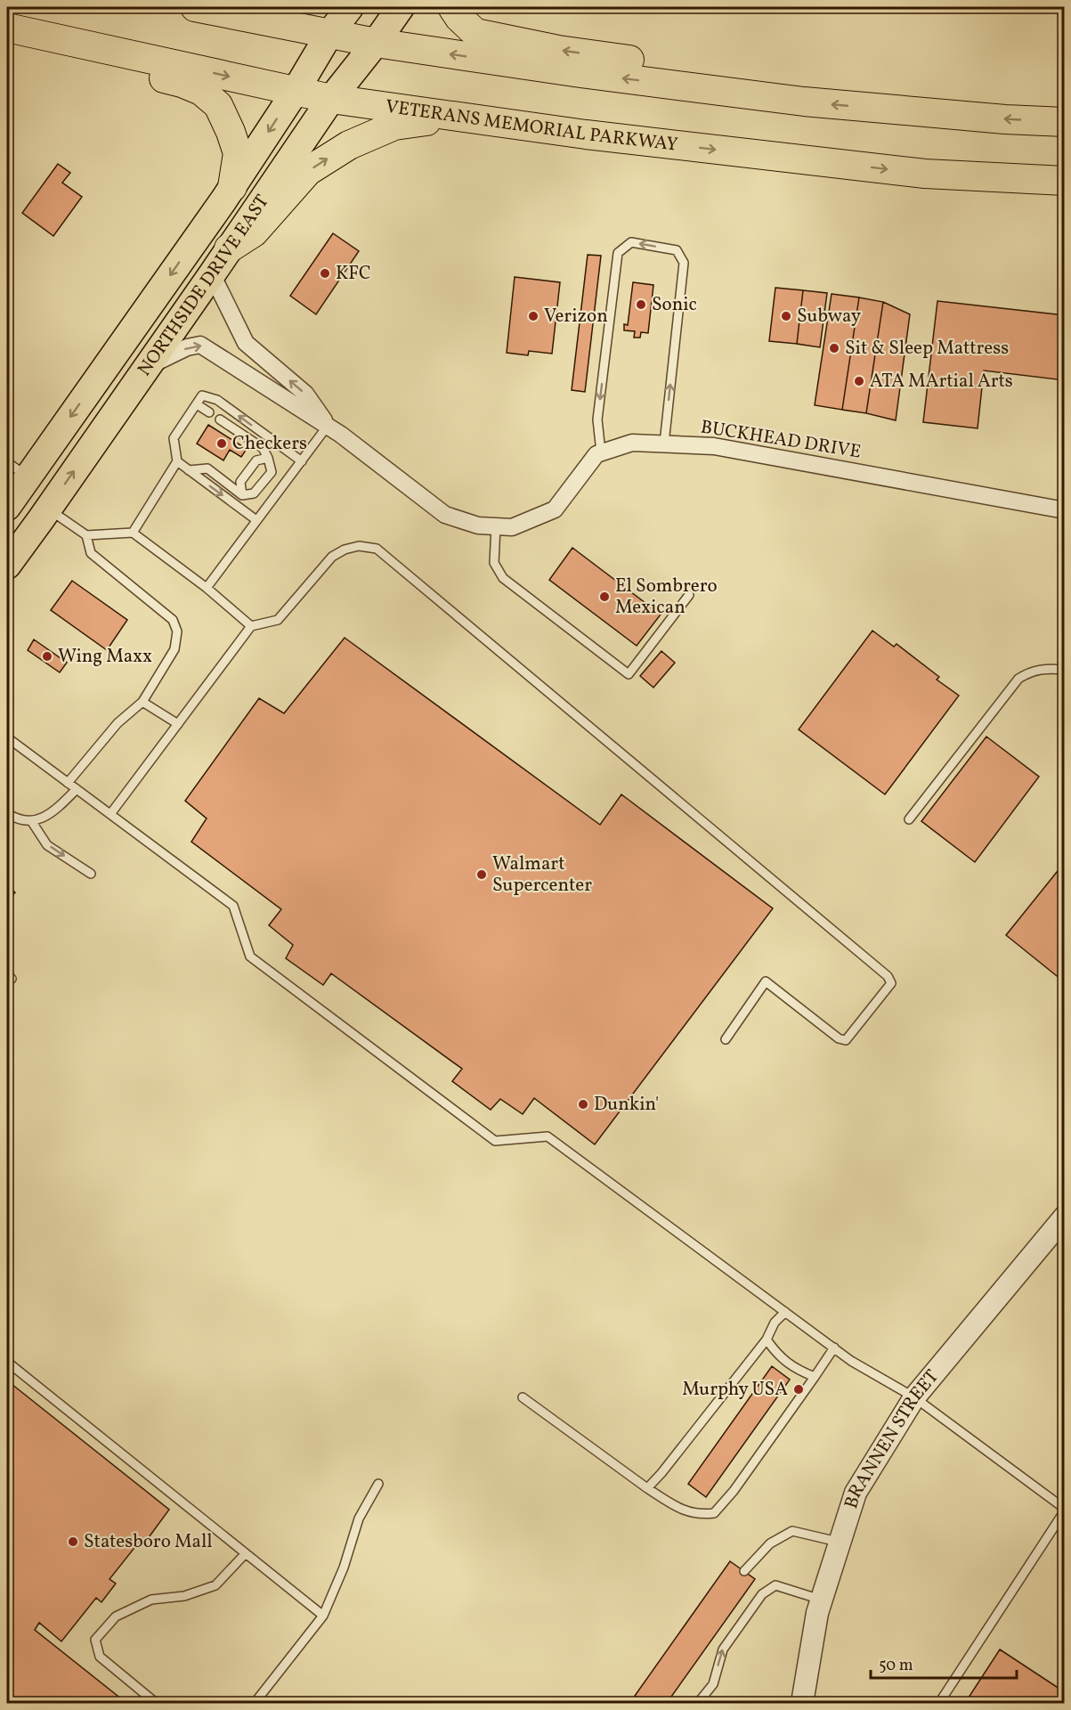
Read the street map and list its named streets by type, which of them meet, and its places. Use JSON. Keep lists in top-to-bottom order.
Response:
{
  "streets": {
    "highway": ["VETERANS MEMORIAL PARKWAY"],
    "main road": ["NORTHSIDE DRIVE EAST"],
    "street": ["BUCKHEAD DRIVE", "BRANNEN STREET"]
  },
  "crossings": [
    ["VETERANS MEMORIAL PARKWAY", "NORTHSIDE DRIVE EAST"],
    ["NORTHSIDE DRIVE EAST", "BUCKHEAD DRIVE"]
  ],
  "places": [
    "KFC",
    "Sonic",
    "Verizon",
    "Subway",
    "Sit & Sleep Mattress",
    "ATA MArtial Arts",
    "Checkers",
    "El Sombrero Mexican",
    "Wing Maxx",
    "Walmart Supercenter",
    "Dunkin'",
    "Murphy USA",
    "Statesboro Mall"
  ],
  "scale_bar": "50 m"
}
